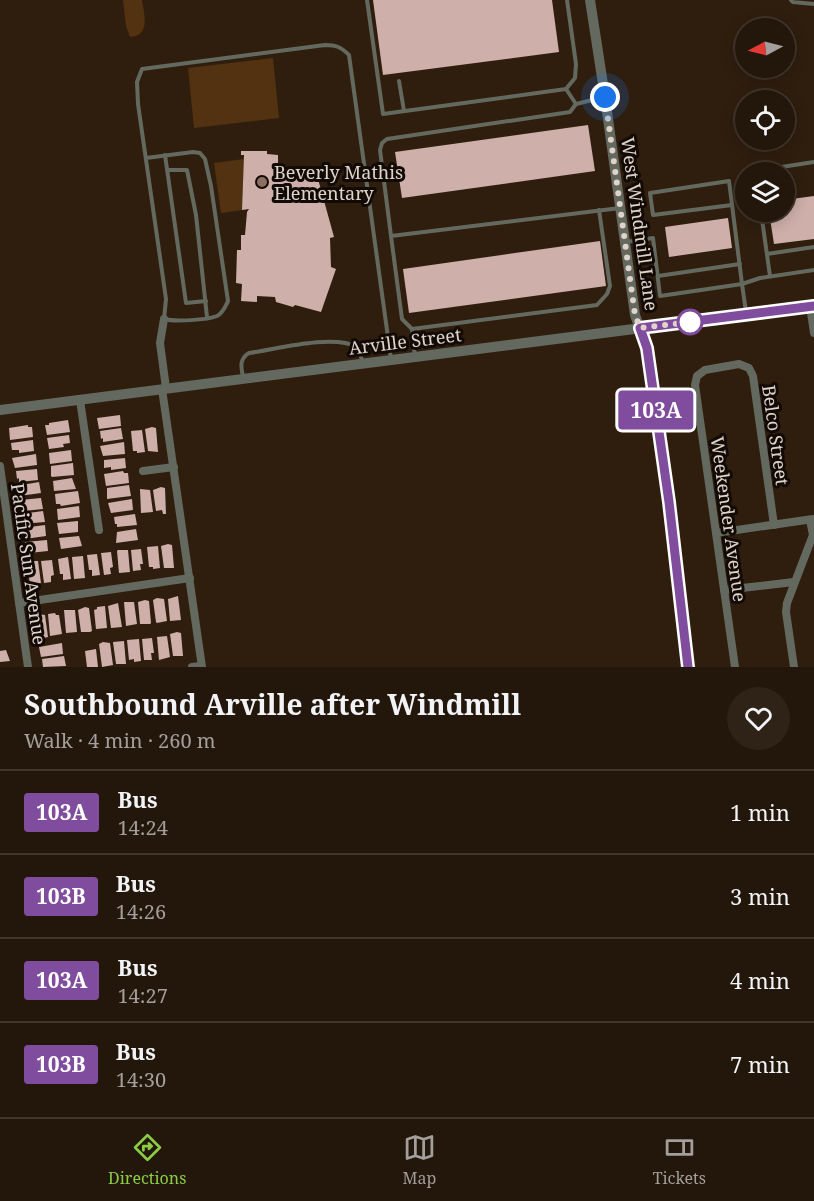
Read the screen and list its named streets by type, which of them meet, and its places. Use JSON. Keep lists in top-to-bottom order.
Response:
{
  "streets": {
    "street": [
      "West Windmill Lane",
      "Arville Street",
      "Belco Street",
      "Weekender Avenue",
      "Pacific Sun Avenue"
    ]
  },
  "crossings": [
    ["West Windmill Lane", "Arville Street"],
    ["Belco Street", "Weekender Avenue"]
  ],
  "places": ["Beverly Mathis Elementary"],
  "lines": ["bus line 103A"],
  "north": "left",
  "page": {
    "on_map": "103A",
    "heading": ["Southbound Arville after Windmill", "Walk · 4 min · 260 m"],
    "list": [
      {
        "mark": "103A",
        "name": "Bus",
        "note": "14:24",
        "value": "1 min"
      },
      {
        "mark": "103B",
        "name": "Bus",
        "note": "14:26",
        "value": "3 min"
      },
      {
        "mark": "103A",
        "name": "Bus",
        "note": "14:27",
        "value": "4 min"
      },
      {
        "mark": "103B",
        "name": "Bus",
        "note": "14:30",
        "value": "7 min"
      }
    ],
    "tabs": ["Directions", "Map", "Tickets"]
  }
}
